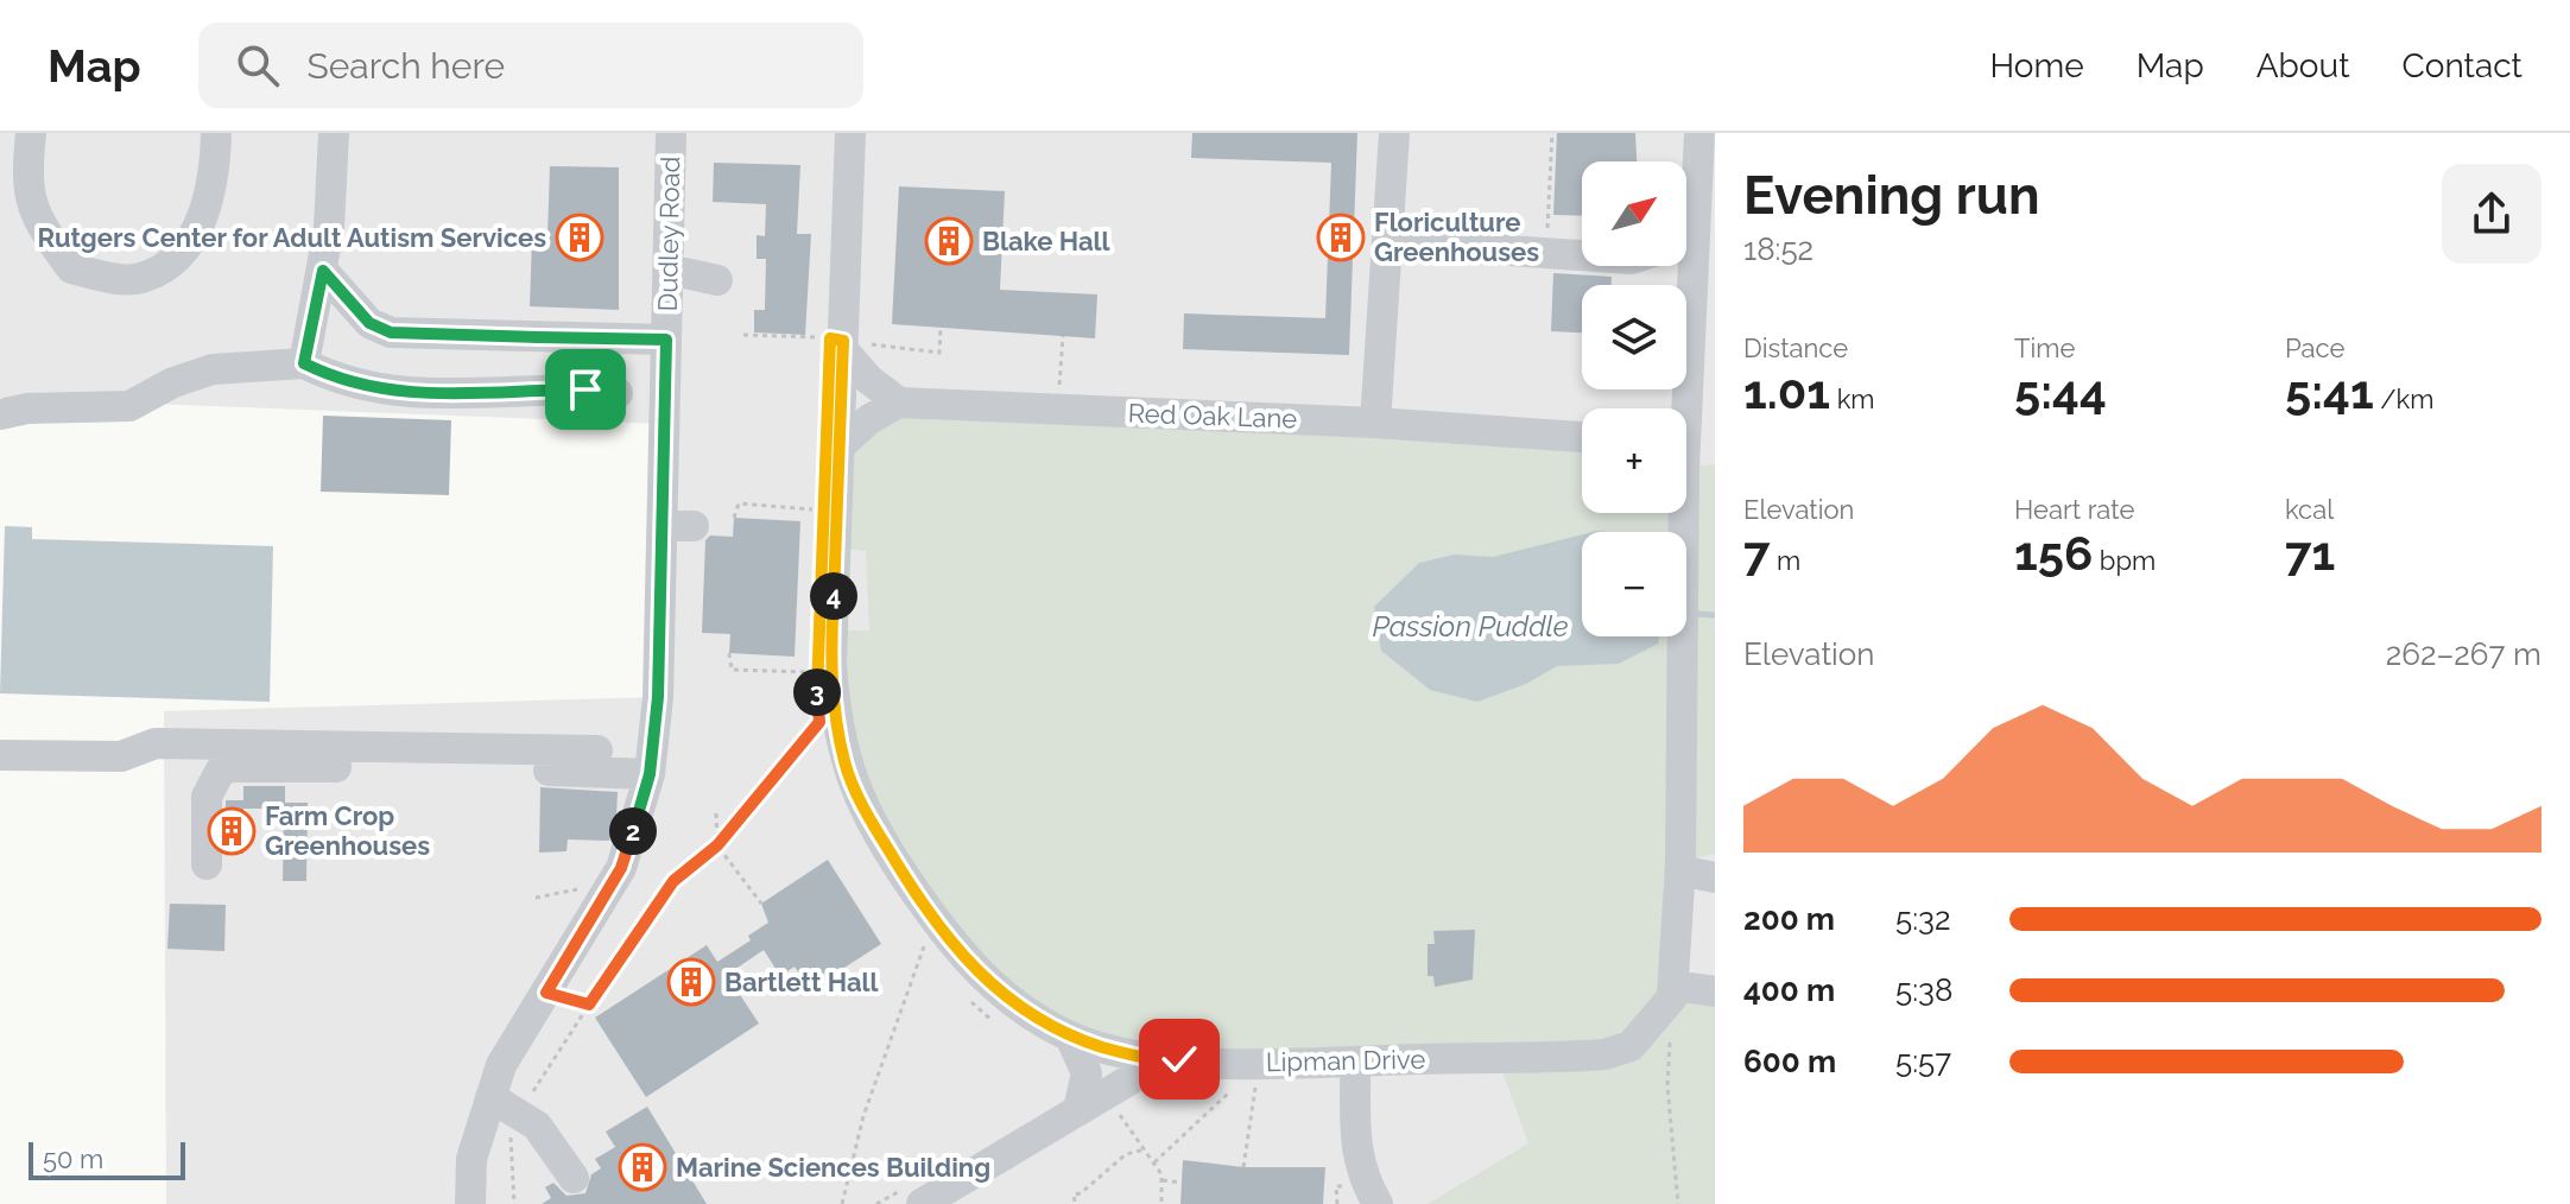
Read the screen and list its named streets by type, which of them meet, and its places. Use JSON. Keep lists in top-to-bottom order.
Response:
{
  "streets": {
    "street": ["Dudley Road", "Red Oak Lane", "Lipman Drive"]
  },
  "water": ["Passion Puddle"],
  "places": {
    "building": [
      "Rutgers Center for Adult Autism Services",
      "Floriculture Greenhouses",
      "Blake Hall",
      "Farm Crop Greenhouses",
      "Bartlett Hall",
      "Marine Sciences Building"
    ]
  },
  "scale_bar": "50 m",
  "north": "top right",
  "page": {
    "header": "Map",
    "search": "Search here",
    "nav": [
      "Home",
      "Map",
      "About",
      "Contact"
    ],
    "heading": ["Evening run", "18:52"],
    "map_buttons": ["+", "−"],
    "stats": [
      ["Distance", "1.01 km"],
      ["Time", "5:44"],
      ["Pace", "5:41 /km"],
      ["Elevation", "7 m"],
      ["Heart rate", "156 bpm"],
      ["kcal", "71"]
    ],
    "pins": ["4", "3", "2"],
    "chart": ["Elevation", "262–267 m"],
    "list": [
      {
        "name": "200 m",
        "note": "5:32"
      },
      {
        "name": "400 m",
        "note": "5:38"
      },
      {
        "name": "600 m",
        "note": "5:57"
      }
    ],
    "scale": "50 m"
  }
}
